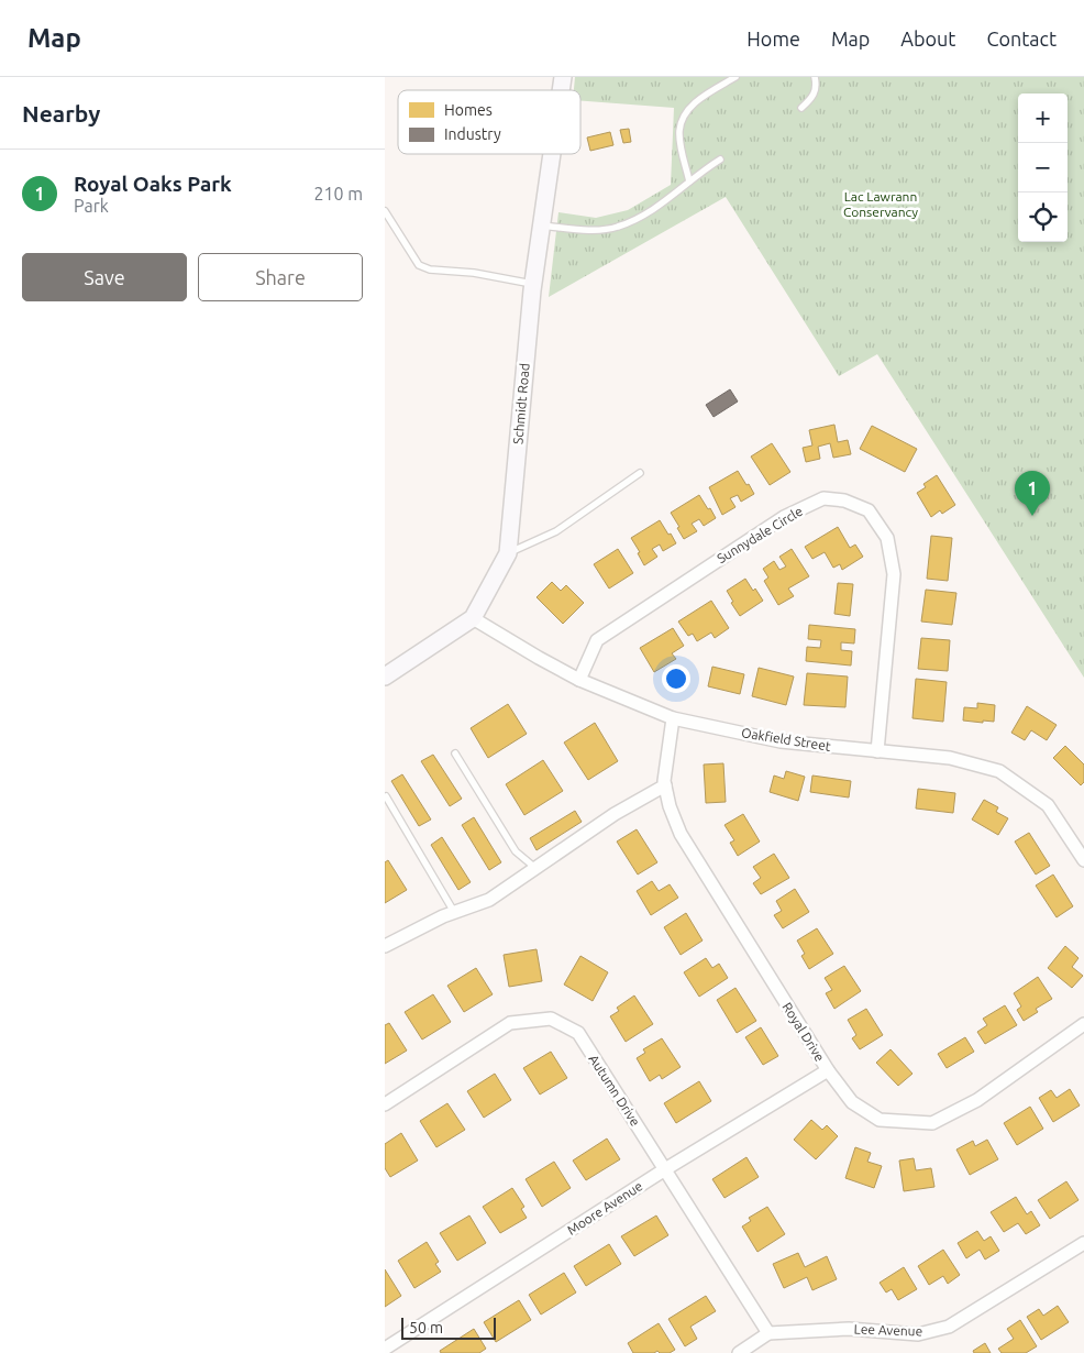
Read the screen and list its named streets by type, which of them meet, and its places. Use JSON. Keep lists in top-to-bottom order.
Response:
{
  "streets": {
    "street": [
      "Schmidt Road",
      "Sunnydale Circle",
      "Oakfield Street",
      "Royal Drive",
      "Autumn Drive",
      "Moore Avenue",
      "Lee Avenue"
    ]
  },
  "crossings": [
    ["Schmidt Road", "Oakfield Street"],
    ["Sunnydale Circle", "Oakfield Street"],
    ["Oakfield Street", "Royal Drive"],
    ["Royal Drive", "Moore Avenue"],
    ["Autumn Drive", "Moore Avenue"],
    ["Autumn Drive", "Lee Avenue"]
  ],
  "parks": ["Lac Lawrann Conservancy"],
  "legend": ["Homes", "Industry"],
  "scale_bar": "50 m",
  "page": {
    "header": "Map",
    "nav": [
      "Home",
      "Map",
      "About",
      "Contact"
    ],
    "heading": "Nearby",
    "map_buttons": ["+", "−"],
    "list": [
      {
        "mark": "1",
        "name": "Royal Oaks Park",
        "note": "Park",
        "value": "210 m"
      }
    ],
    "buttons": ["Save", "Share"],
    "pins": "1",
    "scale": "50 m"
  }
}
